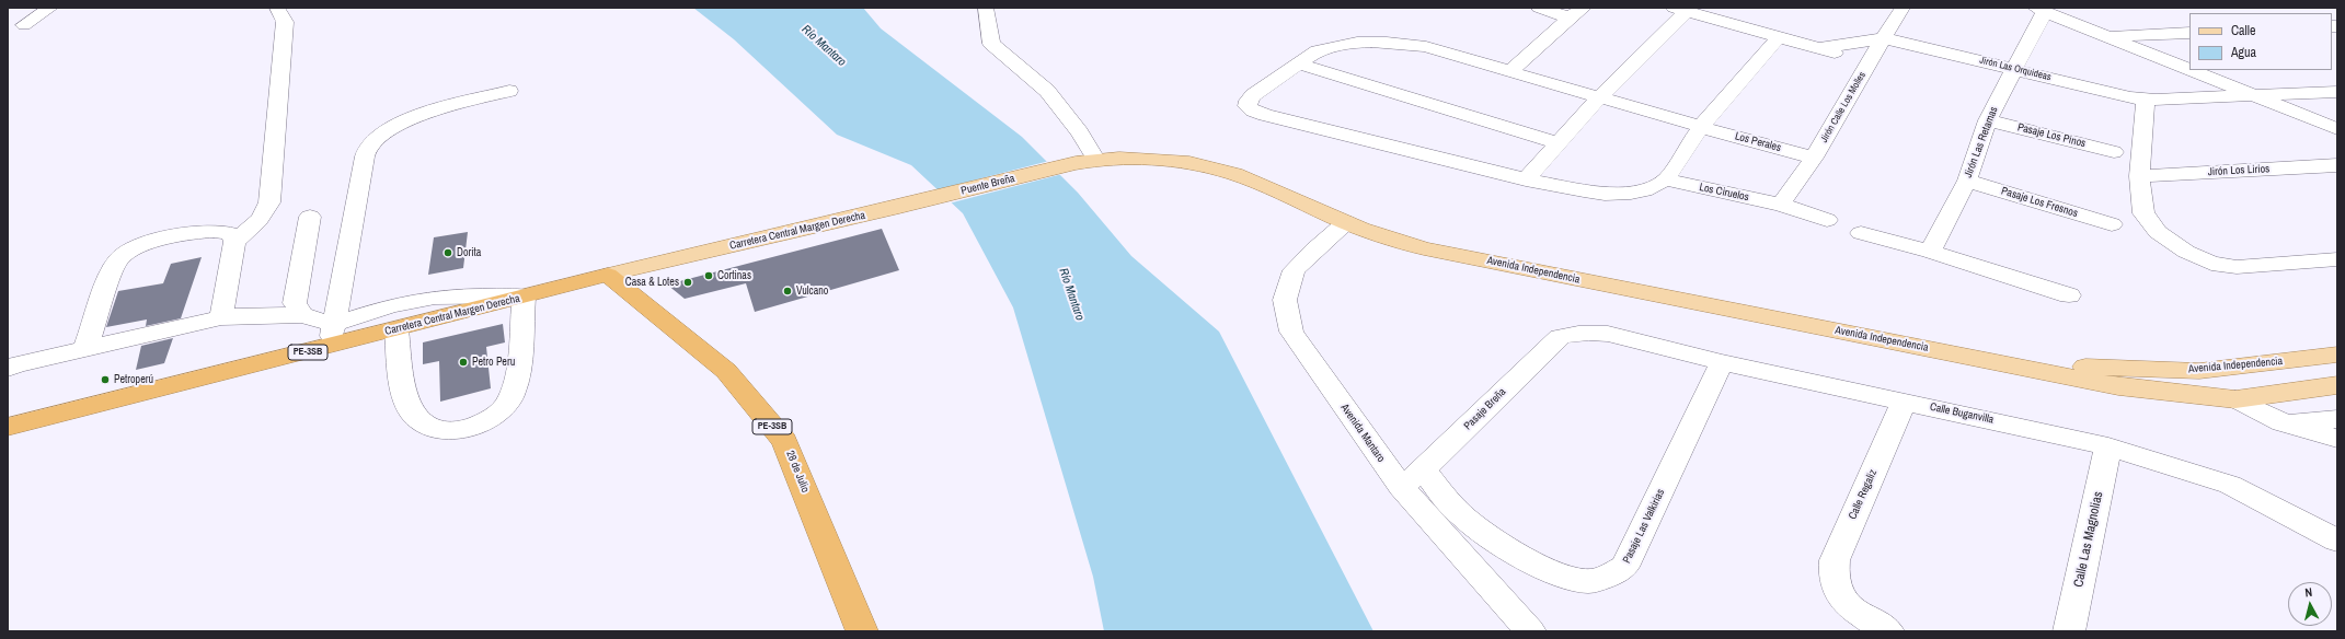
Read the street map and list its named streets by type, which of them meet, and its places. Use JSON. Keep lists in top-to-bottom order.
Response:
{
  "streets": {
    "highway": ["Carretera Central Margen Derecha", "PE-3SB", "28 de Julio"],
    "main road": ["Puente Breña", "Avenida Independencia"],
    "street": [
      "Jirón Las Orquideas",
      "Jirón Calle Los Molles",
      "Pasaje Los Pinos",
      "Los Perales",
      "Jirón Las Retamas",
      "Jirón Los Lirios",
      "Los Ciruelos",
      "Pasaje Los Fresnos",
      "Pasaje Breña",
      "Calle Buganvilla",
      "Avenida Mantaro",
      "Calle Regaliz",
      "Pasaje Las Valkirias",
      "Calle Las Magnolias"
    ]
  },
  "crossings": [
    ["Jirón Las Orquideas", "Jirón Calle Los Molles"],
    ["Jirón Las Orquideas", "Jirón Las Retamas"],
    ["Jirón Calle Los Molles", "Los Perales"],
    ["Jirón Calle Los Molles", "Los Ciruelos"],
    ["Pasaje Los Pinos", "Jirón Las Retamas"],
    ["Jirón Las Retamas", "Pasaje Los Fresnos"],
    ["Puente Breña", "Carretera Central Margen Derecha"],
    ["Puente Breña", "Avenida Independencia"],
    ["Carretera Central Margen Derecha", "28 de Julio"],
    ["Avenida Independencia", "Avenida Mantaro"],
    ["Pasaje Breña", "Calle Buganvilla"],
    ["Pasaje Breña", "Avenida Mantaro"],
    ["Pasaje Breña", "Pasaje Las Valkirias"],
    ["Calle Buganvilla", "Calle Regaliz"],
    ["Calle Buganvilla", "Pasaje Las Valkirias"],
    ["Calle Buganvilla", "Calle Las Magnolias"]
  ],
  "water": ["Río Mantaro"],
  "places": [
    "Dorita",
    "Cortinas",
    "Casa & Lotes",
    "Vulcano",
    "Petro Peru",
    "Petroperú"
  ],
  "legend": ["Calle", "Agua"],
  "north": "top"
}
